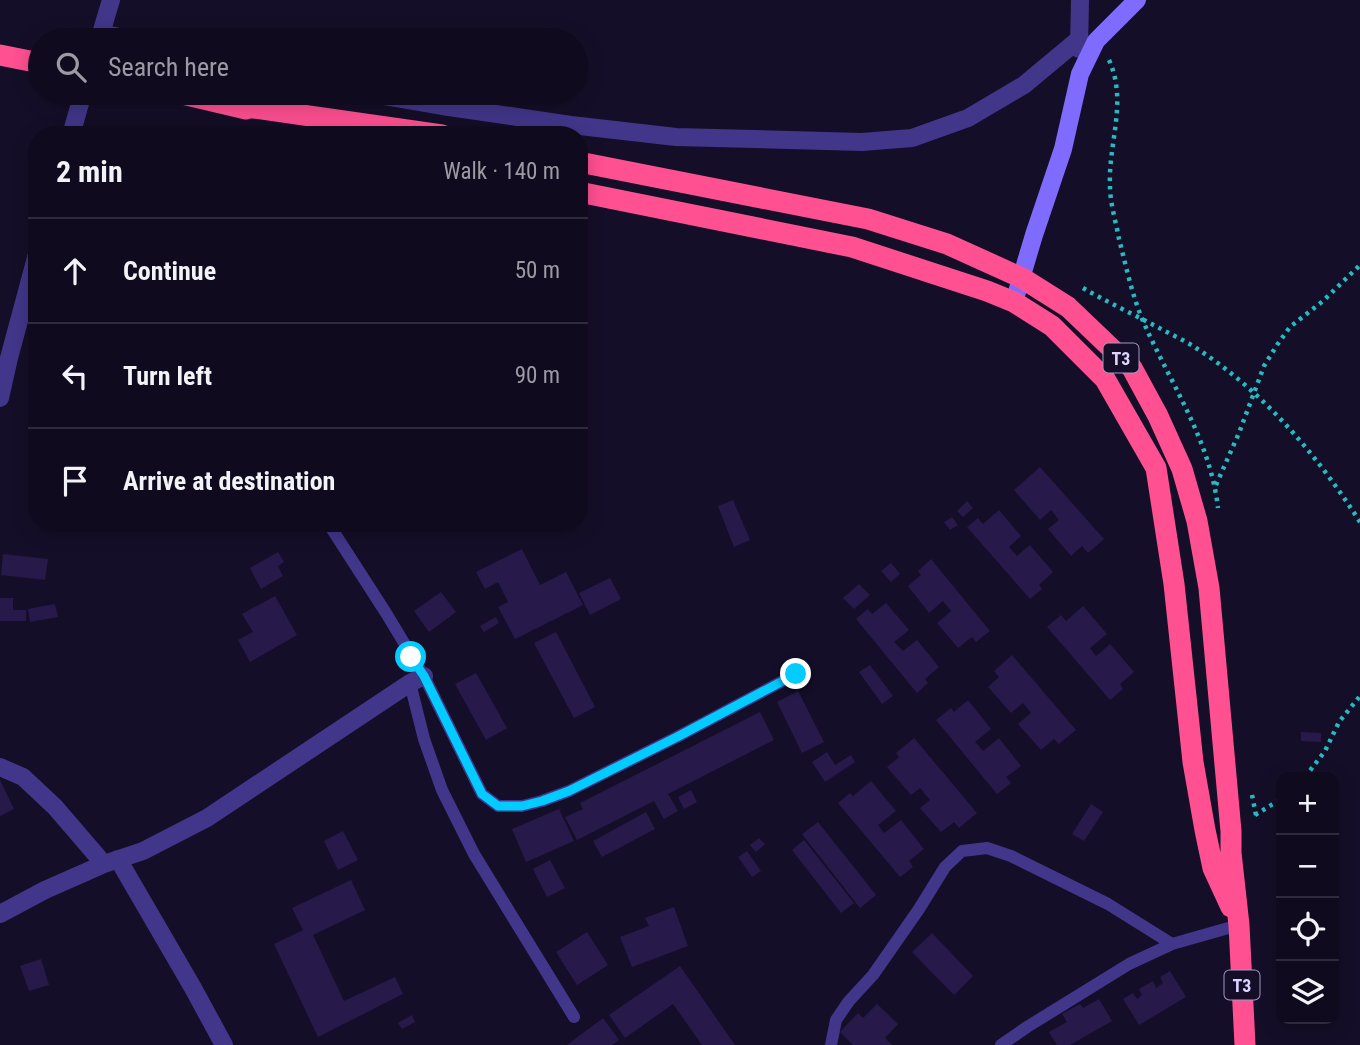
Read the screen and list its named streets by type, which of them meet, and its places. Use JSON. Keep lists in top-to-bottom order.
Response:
{
  "streets": {
    "highway": ["T3"]
  },
  "page": {
    "search": "Search here",
    "heading": ["2 min", "Walk · 140 m"],
    "list": [
      ["Continue", "50 m"],
      ["Turn left", "90 m"],
      "Arrive at destination"
    ],
    "map_buttons": ["+", "−"]
  }
}
